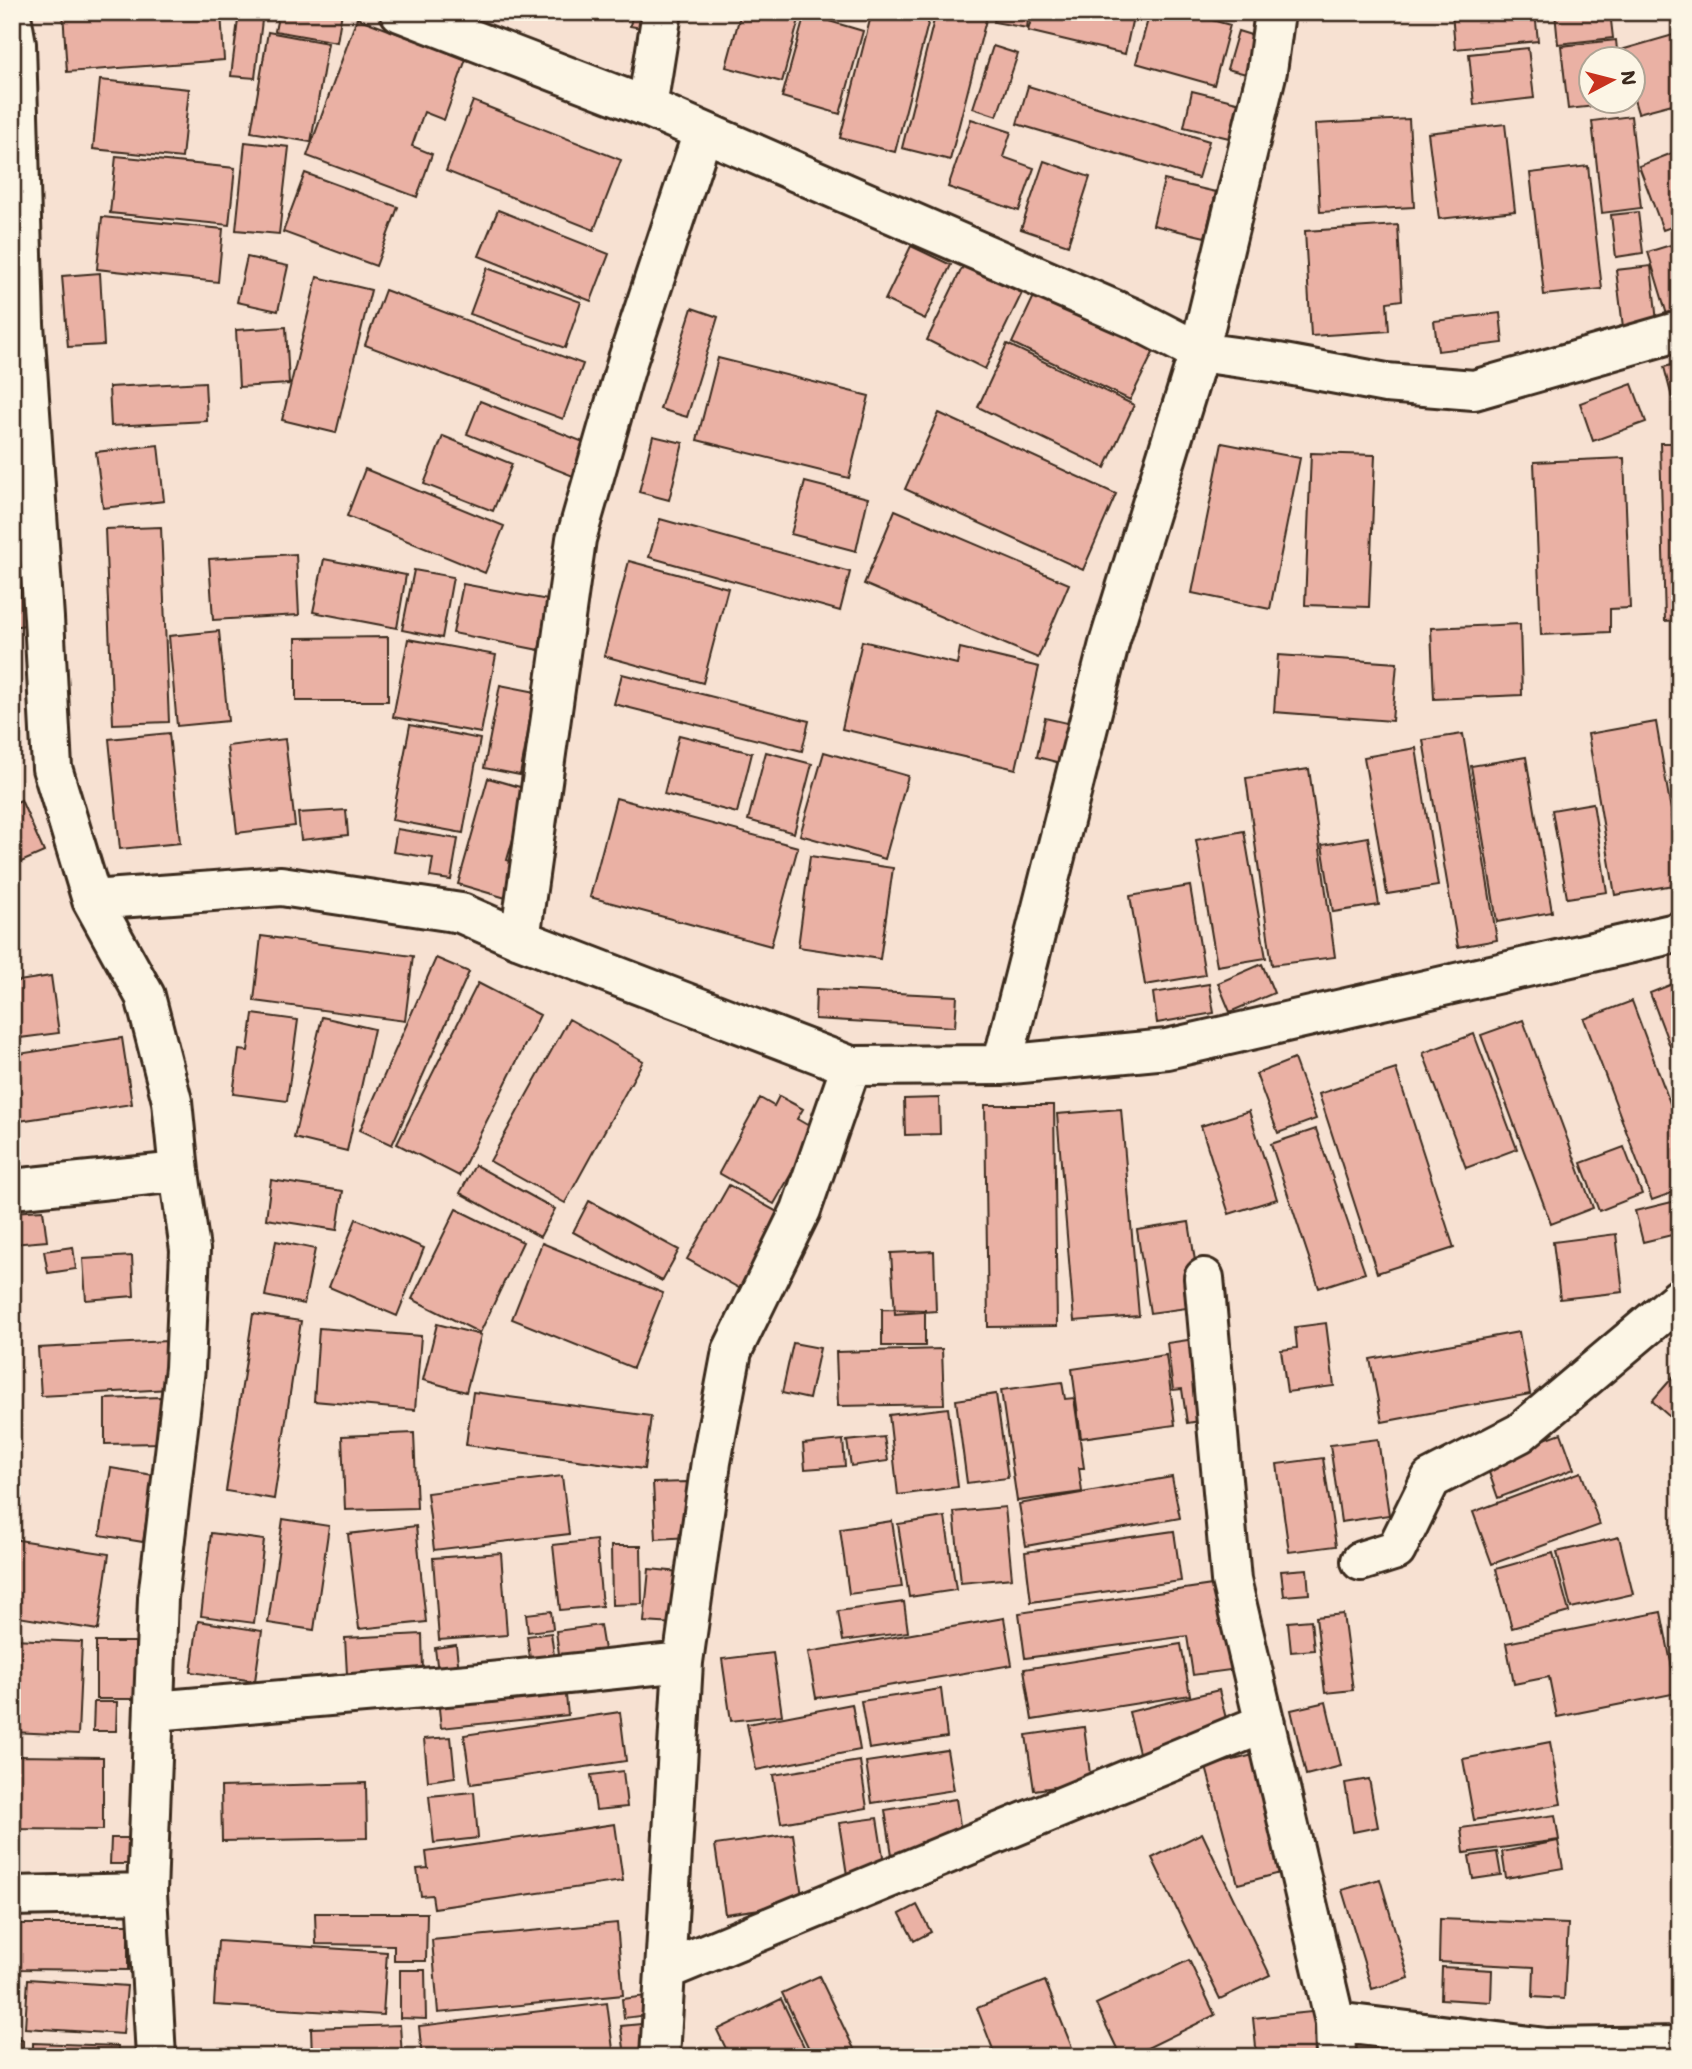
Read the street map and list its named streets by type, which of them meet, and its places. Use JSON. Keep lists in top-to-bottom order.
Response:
{
  "north": "right"
}
